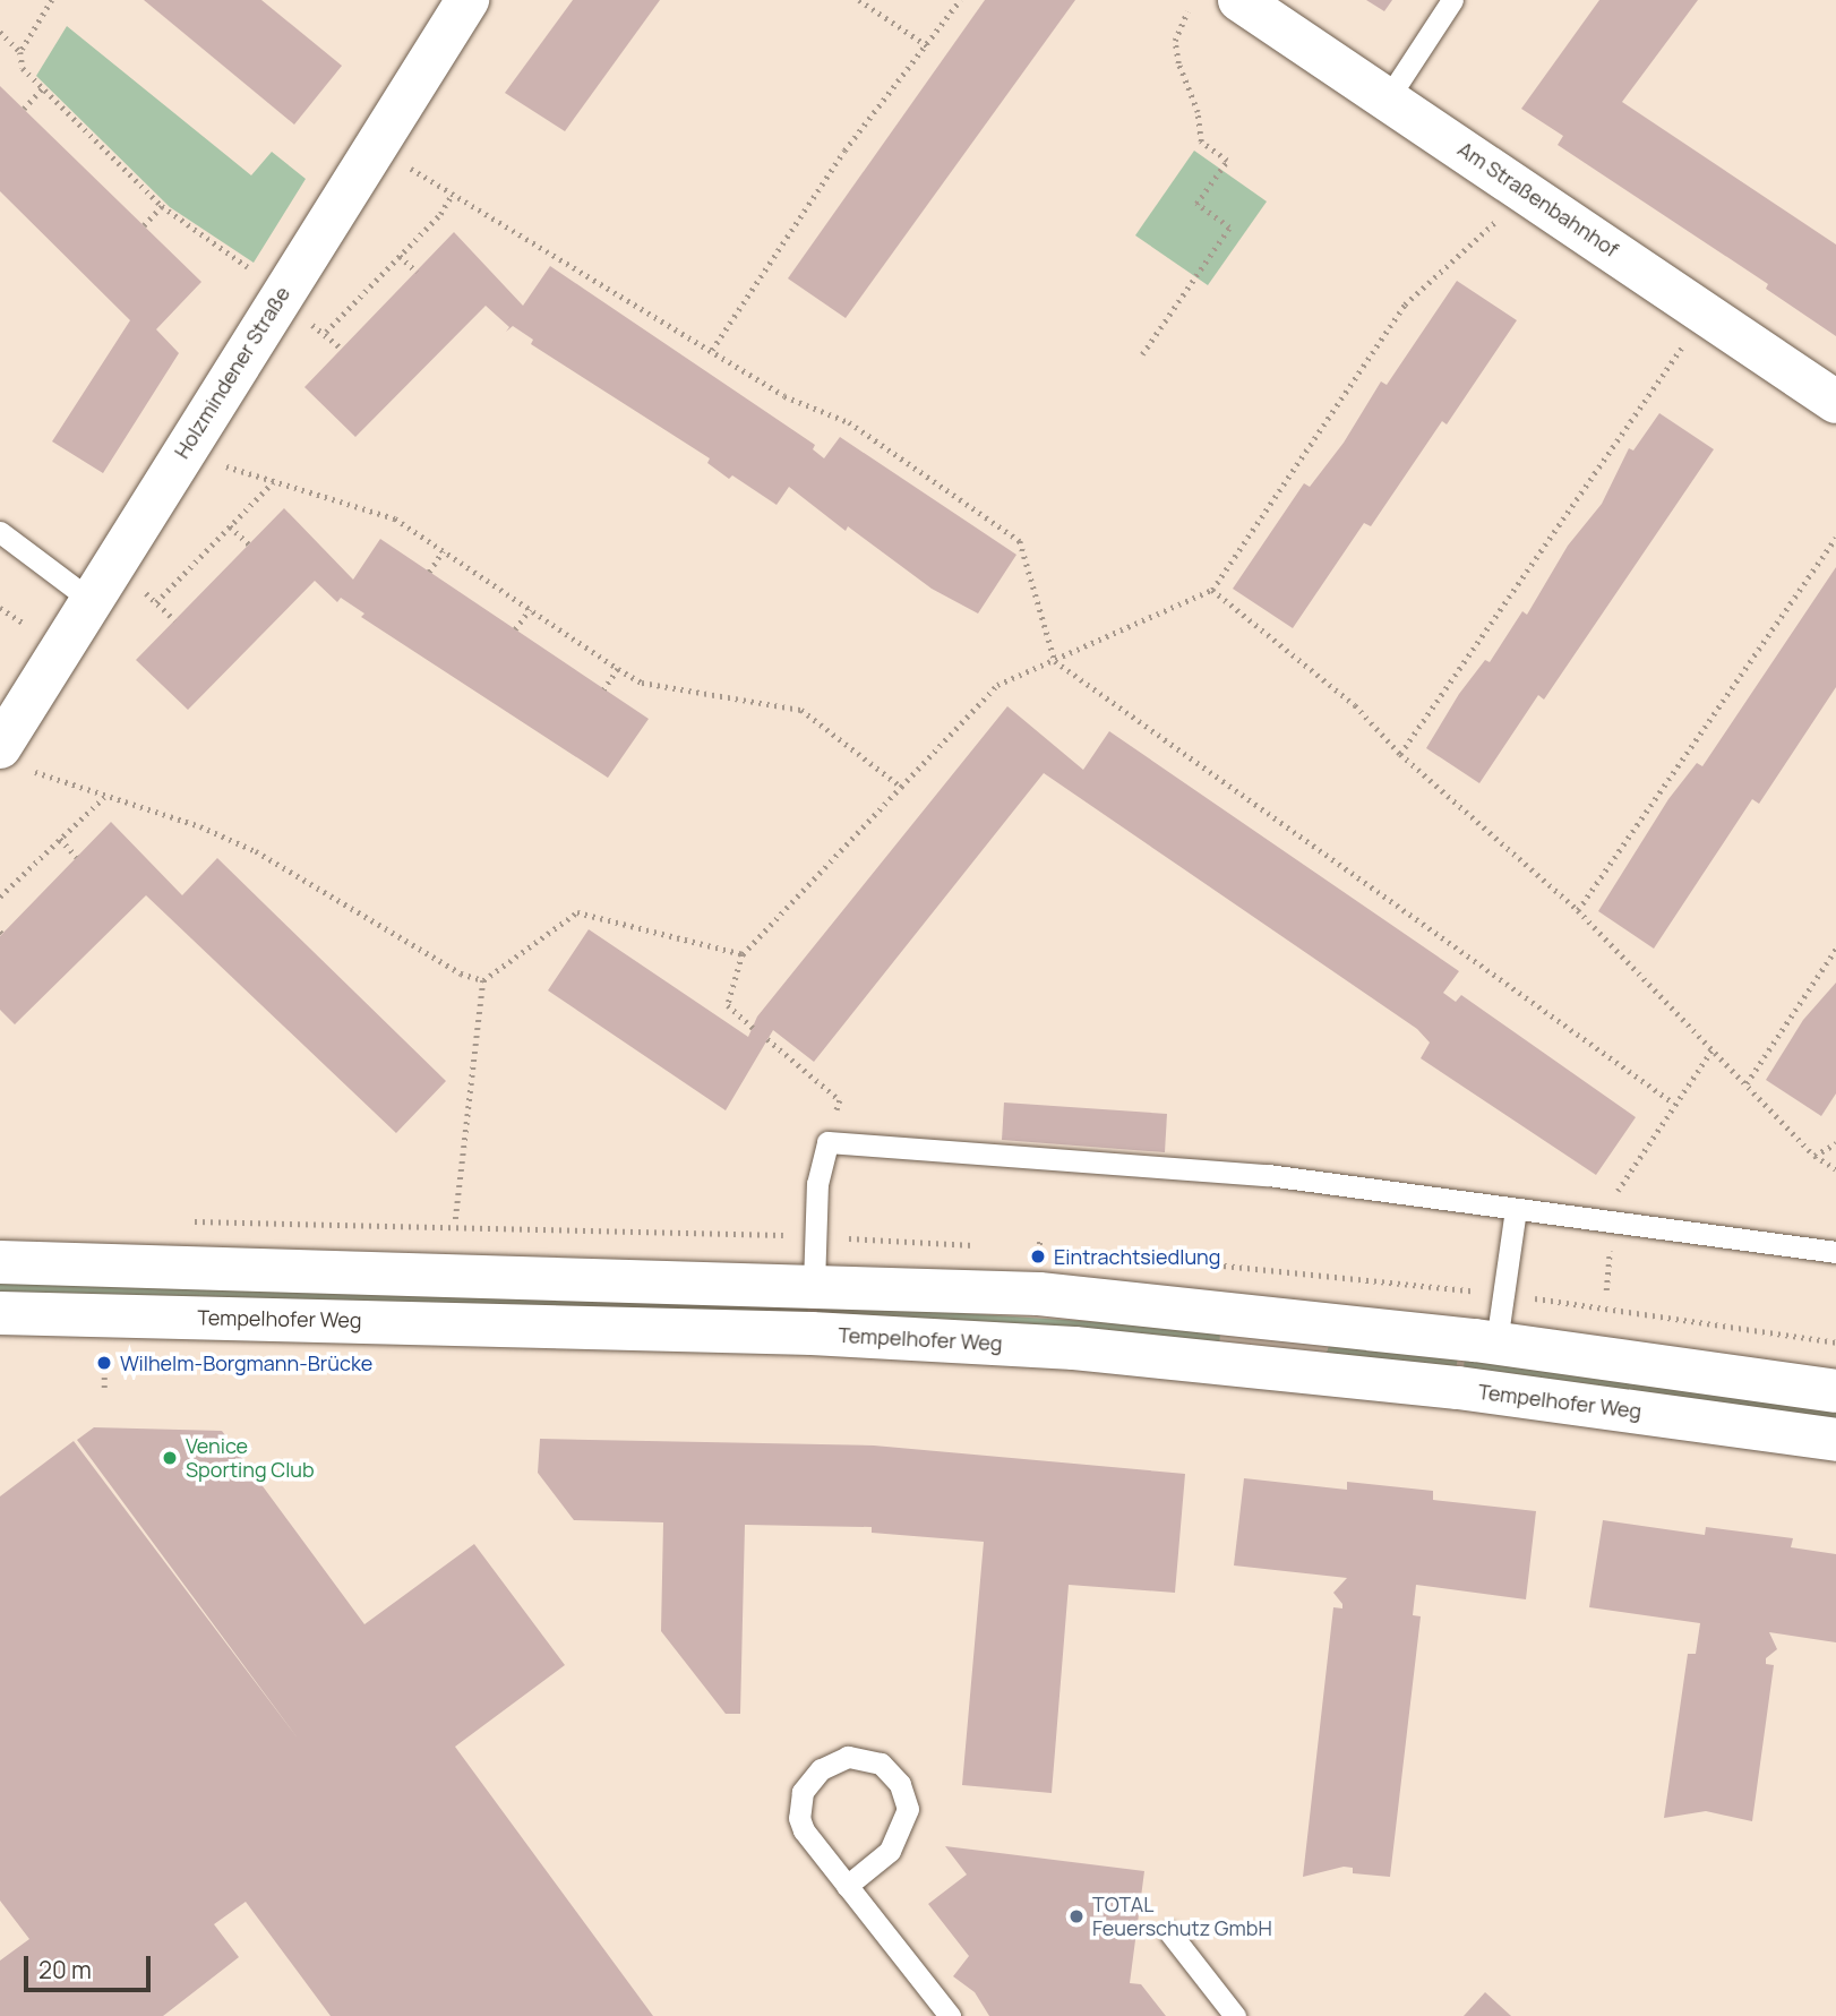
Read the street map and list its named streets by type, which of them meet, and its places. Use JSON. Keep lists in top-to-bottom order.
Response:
{
  "streets": {
    "street": ["Am Straßenbahnhof", "Holzmindener Straße", "Tempelhofer Weg"]
  },
  "places": [
    "Eintrachtsiedlung",
    "Wilhelm-Borgmann-Brücke",
    "Venice Sporting Club",
    "TOTAL Feuerschutz GmbH"
  ],
  "scale_bar": "20 m"
}
